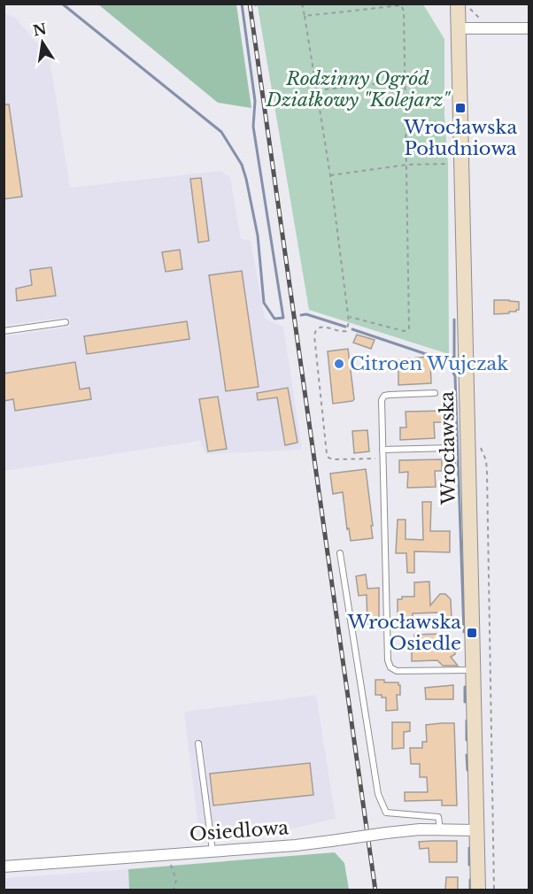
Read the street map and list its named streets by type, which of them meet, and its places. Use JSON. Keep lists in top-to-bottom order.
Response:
{
  "streets": {
    "main road": ["Wrocławska"],
    "street": ["Osiedlowa"]
  },
  "crossings": [
    ["Wrocławska", "Osiedlowa"]
  ],
  "parks": ["Rodzinny Ogród Działkowy \"Kolejarz\""],
  "places": {
    "transit": ["Wrocławska Południowa", "Wrocławska Osiedle"],
    "other": ["Citroen Wujczak"]
  },
  "north": "top"
}
